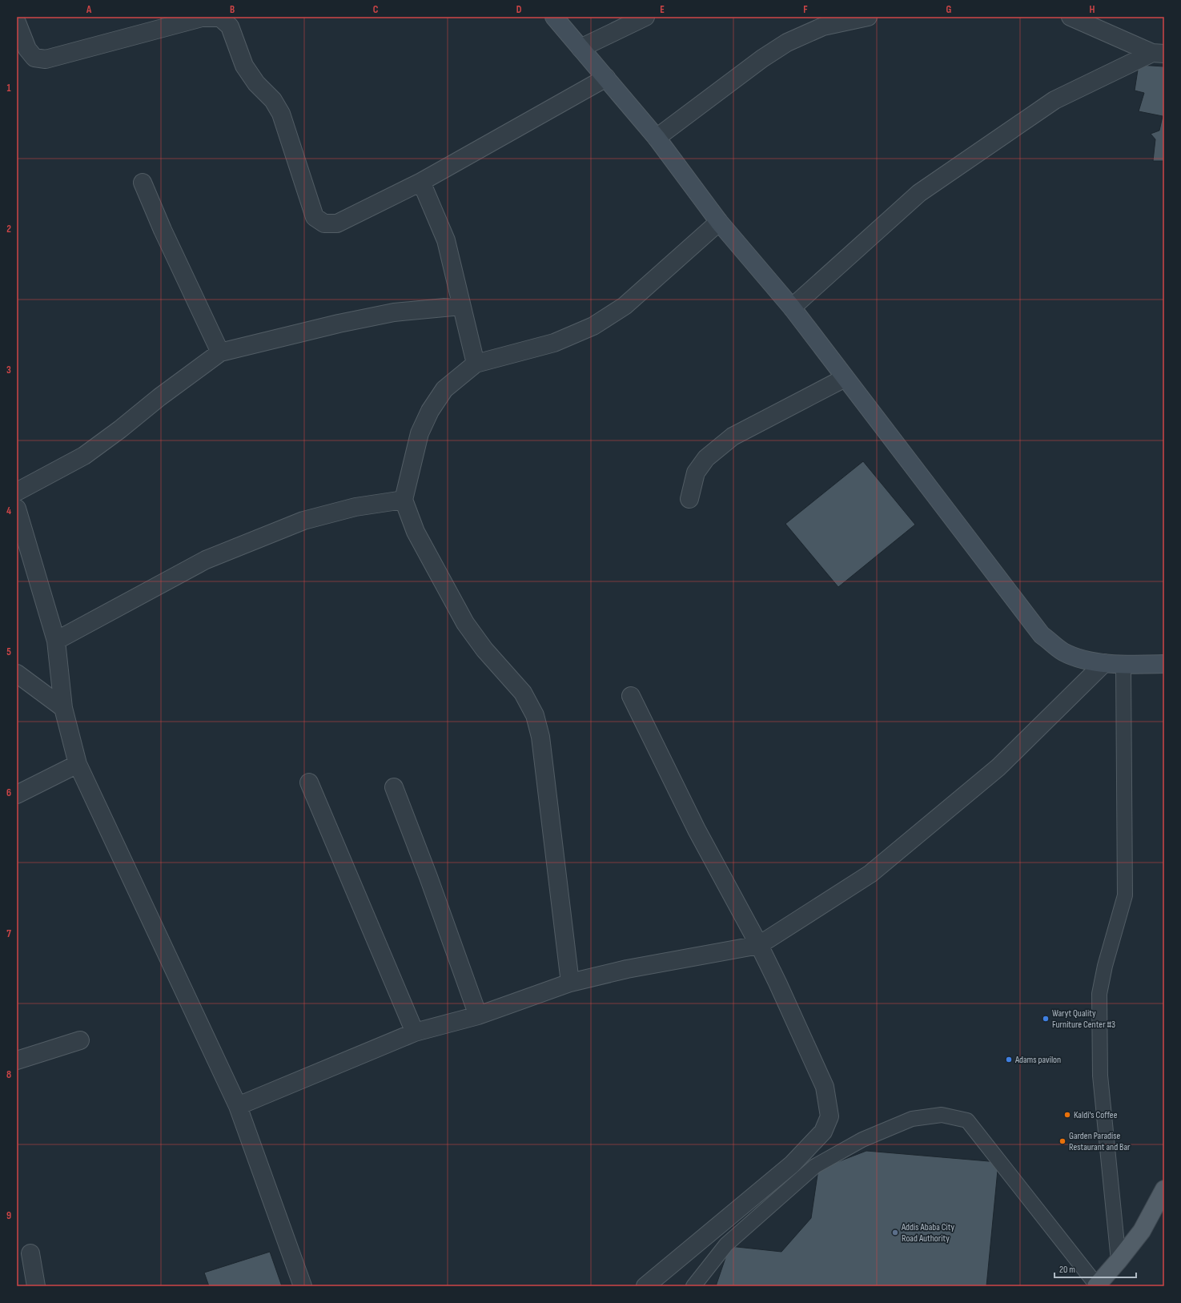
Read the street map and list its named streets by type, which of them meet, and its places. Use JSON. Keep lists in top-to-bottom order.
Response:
{
  "places": [
    "Waryt Quality Furniture Center #3",
    "Adams pavilon",
    "Kaldi's Coffee",
    "Garden Paradise Restaurant and Bar",
    "Addis Ababa City Road Authority"
  ],
  "scale_bar": "20 m",
  "grid": {
    "columns": [
      "A",
      "B",
      "C",
      "D",
      "E",
      "F",
      "G",
      "H"
    ],
    "rows": [
      "1",
      "2",
      "3",
      "4",
      "5",
      "6",
      "7",
      "8",
      "9"
    ]
  }
}
